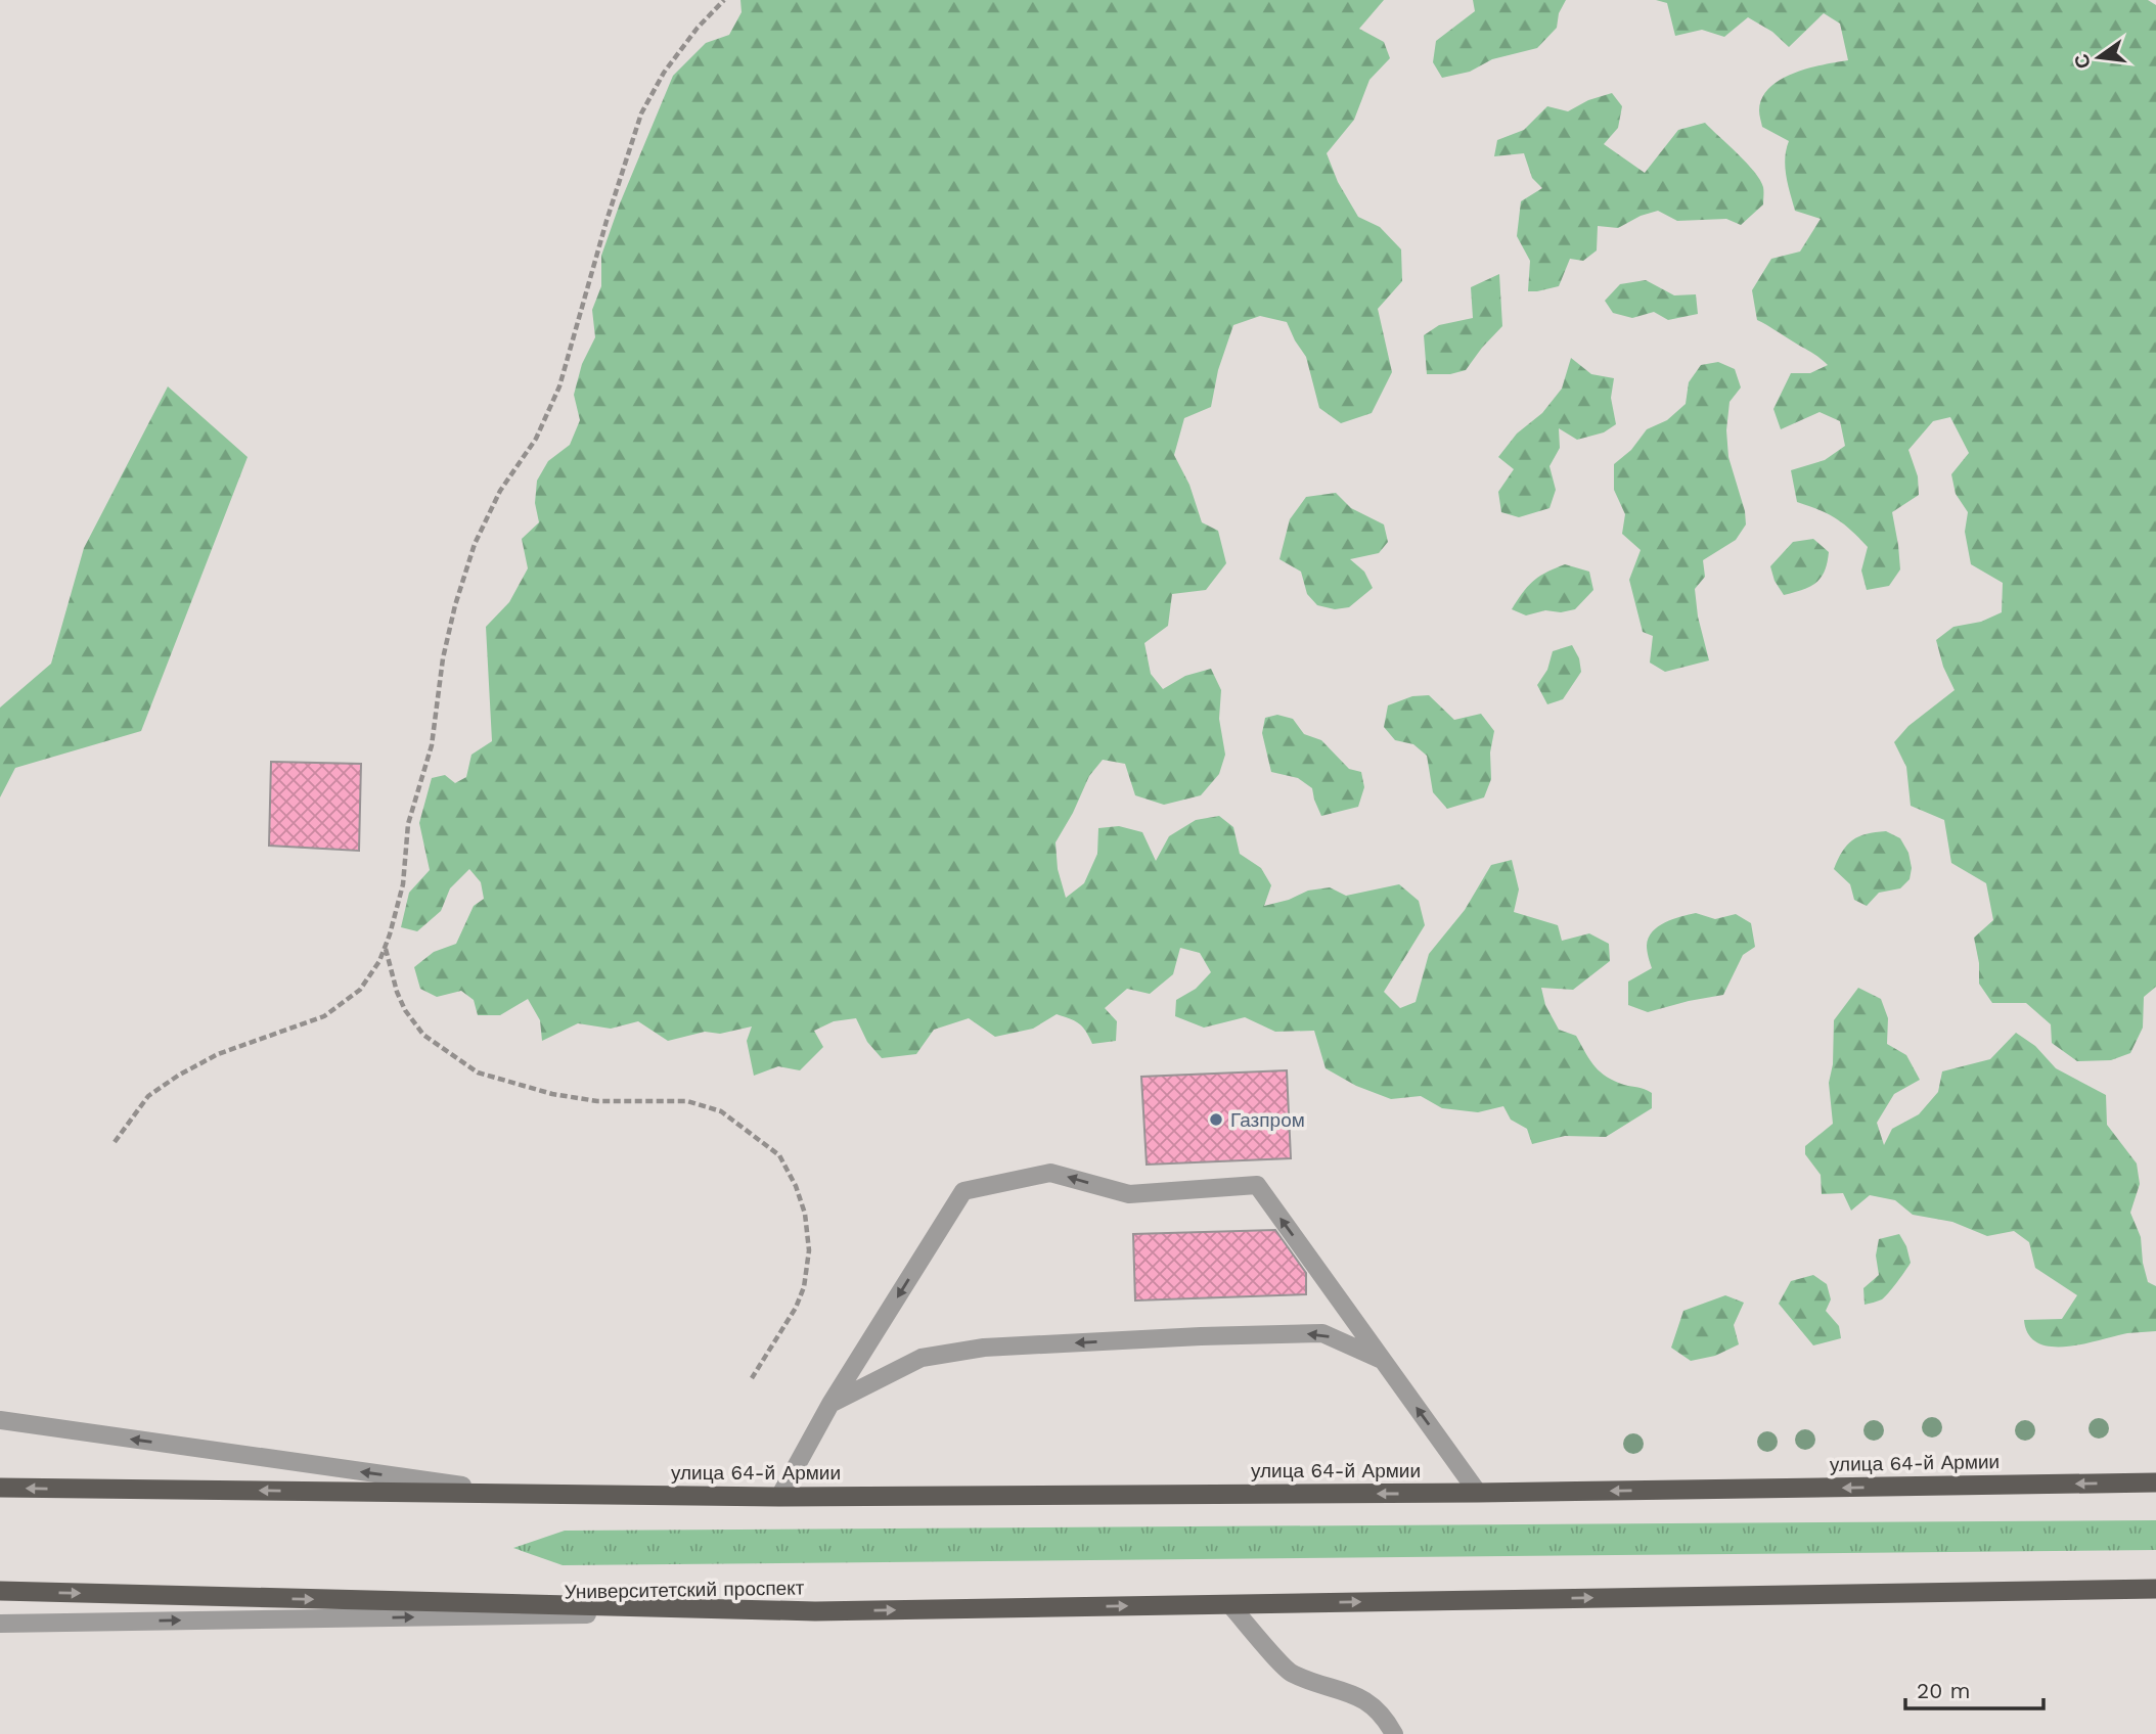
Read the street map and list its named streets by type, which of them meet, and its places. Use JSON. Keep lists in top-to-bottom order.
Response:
{
  "streets": {
    "highway": ["улица 64-й Армии", "Университетский проспект"]
  },
  "places": ["Газпром"],
  "scale_bar": "20 m",
  "north": "left"
}
